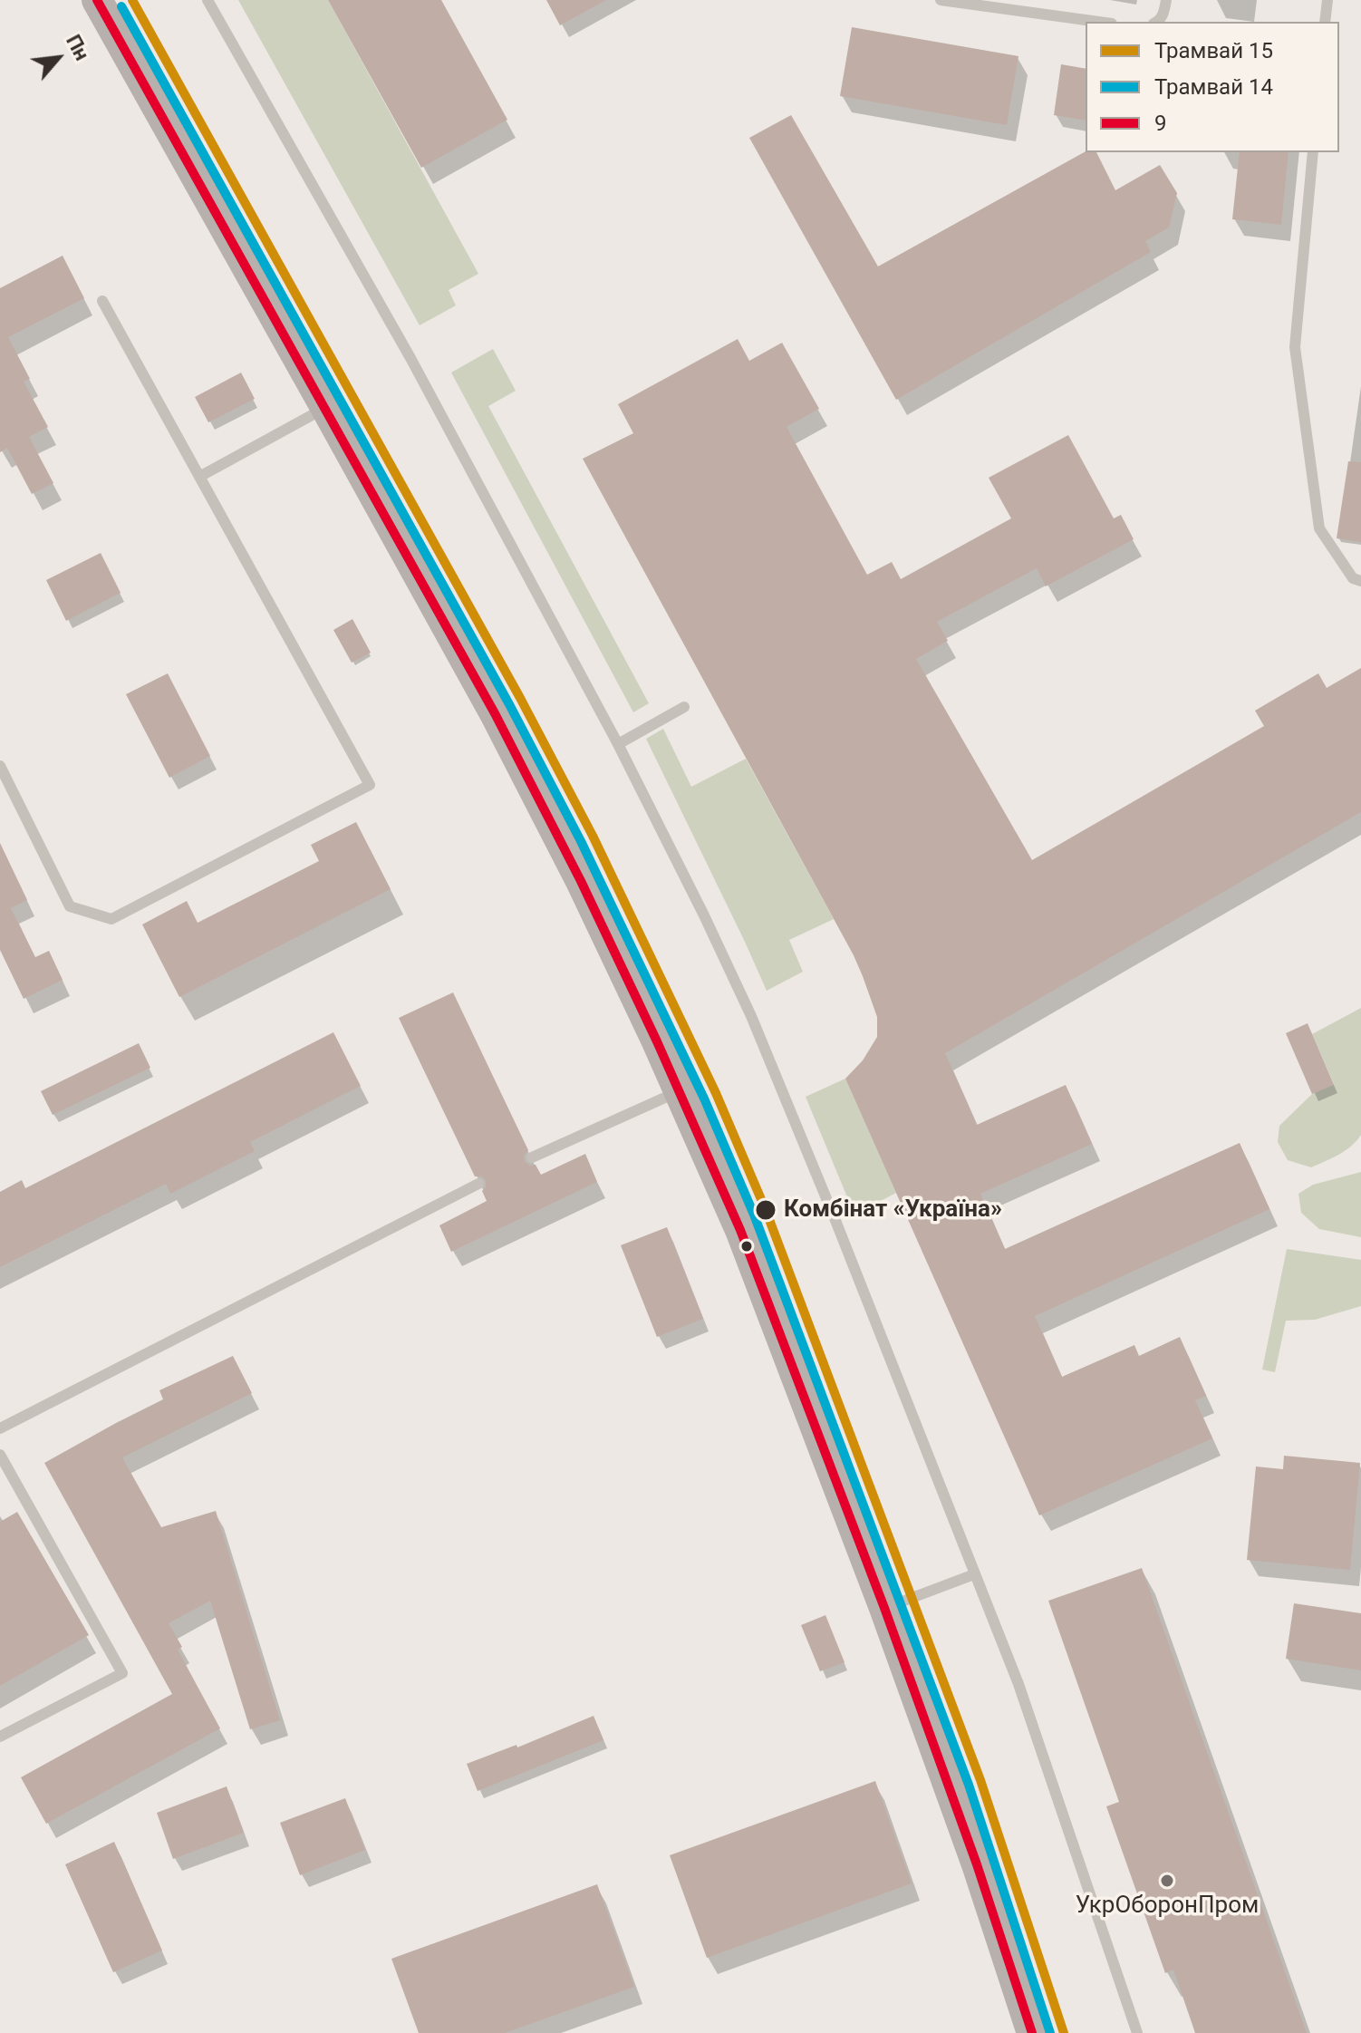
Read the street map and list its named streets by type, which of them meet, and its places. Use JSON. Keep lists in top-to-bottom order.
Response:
{
  "places": ["Комбінат «Україна»", "УкрОборонПром"],
  "lines": ["tram line 15", "transit line 9", "tram line 14"],
  "legend": ["Трамвай 15", "Трамвай 14", "9"],
  "north": "top right"
}
